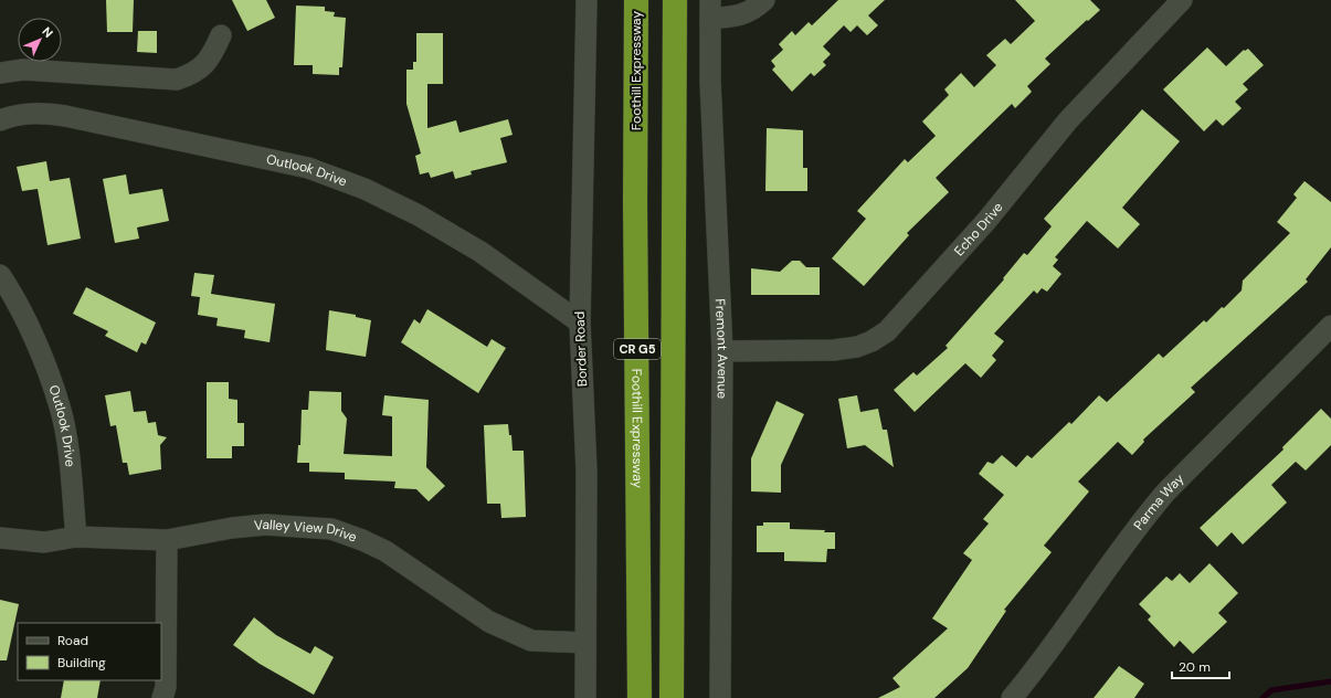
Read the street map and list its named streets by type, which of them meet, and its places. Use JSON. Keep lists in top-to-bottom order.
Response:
{
  "streets": {
    "highway": ["Foothill Expressway", "CR G5"],
    "street": [
      "Outlook Drive",
      "Echo Drive",
      "Border Road",
      "Fremont Avenue",
      "Parma Way",
      "Valley View Drive"
    ]
  },
  "crossings": [
    ["Outlook Drive", "Border Road"],
    ["Outlook Drive", "Valley View Drive"],
    ["Echo Drive", "Fremont Avenue"],
    ["Border Road", "Valley View Drive"]
  ],
  "legend": ["Road", "Building"],
  "scale_bar": "20 m",
  "north": "top right"
}
